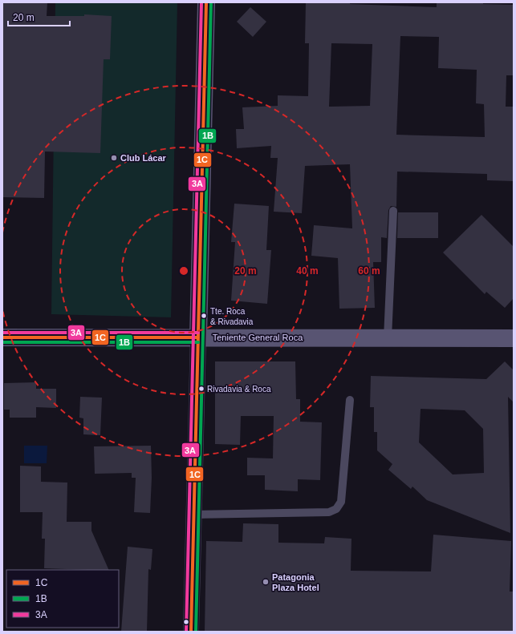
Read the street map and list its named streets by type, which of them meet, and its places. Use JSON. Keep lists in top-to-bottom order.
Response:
{
  "streets": {
    "main road": ["Teniente General Roca"]
  },
  "places": [
    "Club Lácar",
    "Tte. Roca & Rivadavia",
    "Rivadavia & Roca",
    "Patagonia Plaza Hotel"
  ],
  "lines": ["transit line 1C", "transit line 1B", "transit line 3A"],
  "legend": ["1C", "1B", "3A"],
  "scale_bar": "20 m",
  "rings": ["20 m", "40 m", "60 m"]
}
